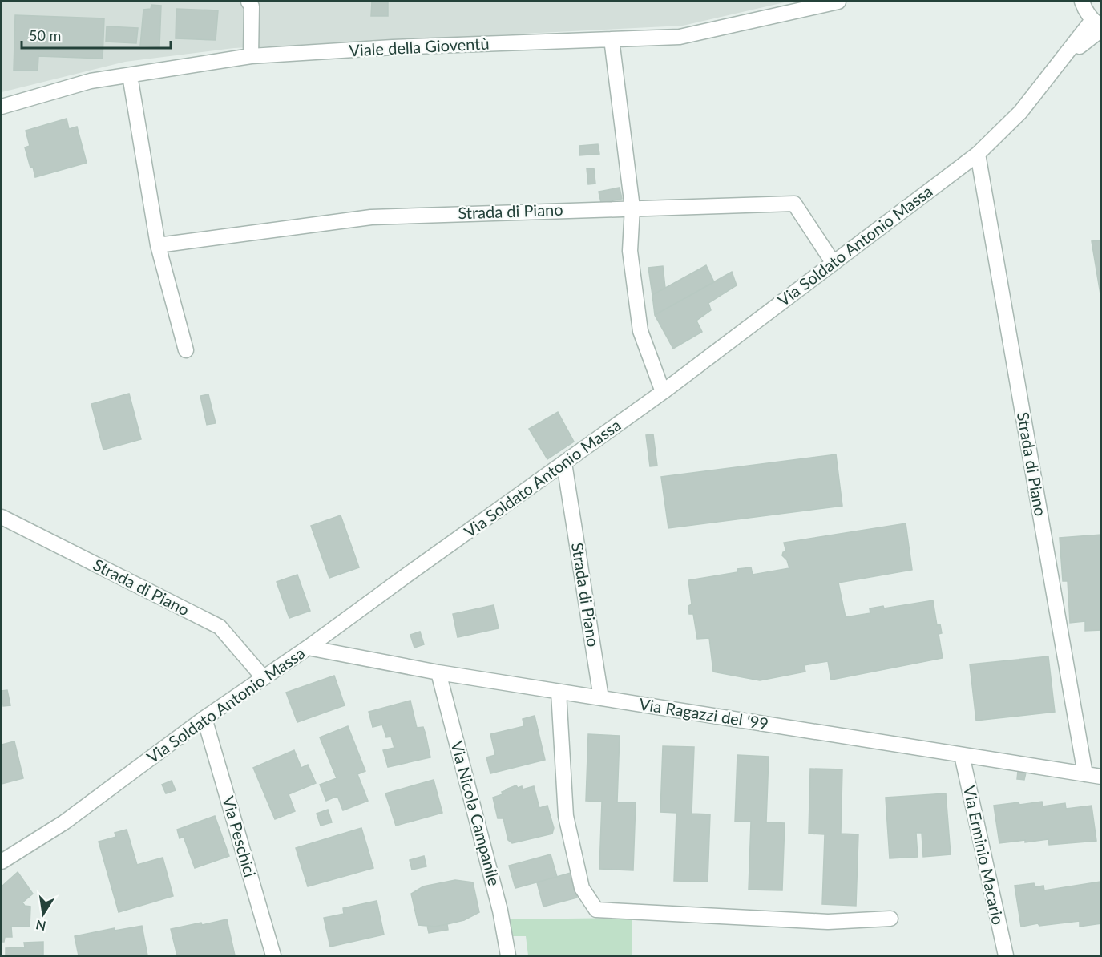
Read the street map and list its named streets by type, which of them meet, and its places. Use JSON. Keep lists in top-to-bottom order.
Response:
{
  "streets": {
    "street": [
      "Viale della Gioventù",
      "Strada di Piano",
      "Via Soldato Antonio Massa",
      "Via Ragazzi del '99",
      "Via Nicola Campanile",
      "Via Peschici",
      "Via Erminio Macario"
    ]
  },
  "crossings": [
    ["Strada di Piano", "Via Soldato Antonio Massa"],
    ["Strada di Piano", "Via Ragazzi del '99"],
    ["Via Soldato Antonio Massa", "Via Ragazzi del '99"],
    ["Via Soldato Antonio Massa", "Via Peschici"],
    ["Via Ragazzi del '99", "Via Nicola Campanile"],
    ["Via Ragazzi del '99", "Via Erminio Macario"]
  ],
  "scale_bar": "50 m",
  "north": "bottom"
}
